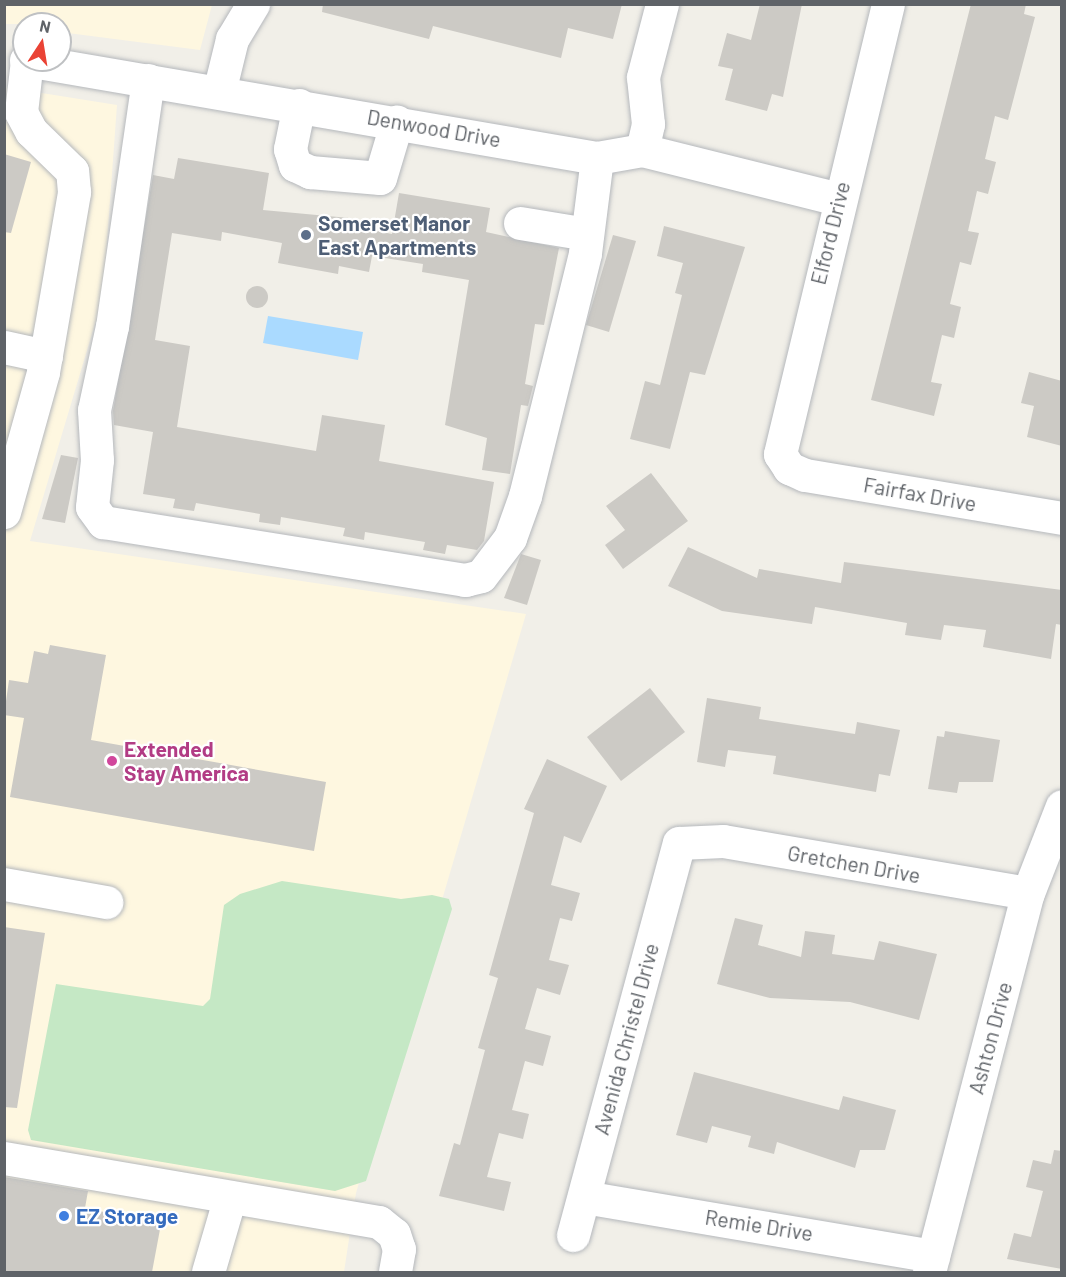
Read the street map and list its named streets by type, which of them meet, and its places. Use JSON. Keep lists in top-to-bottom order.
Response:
{
  "streets": {
    "street": [
      "Denwood Drive",
      "Elford Drive",
      "Fairfax Drive",
      "Gretchen Drive",
      "Ashton Drive",
      "Avenida Christel Drive",
      "Remie Drive"
    ]
  },
  "crossings": [
    ["Denwood Drive", "Elford Drive"],
    ["Elford Drive", "Fairfax Drive"],
    ["Gretchen Drive", "Ashton Drive"],
    ["Gretchen Drive", "Avenida Christel Drive"],
    ["Ashton Drive", "Remie Drive"],
    ["Avenida Christel Drive", "Remie Drive"]
  ],
  "places": ["Somerset Manor East Apartments", "Extended Stay America", "EZ Storage"],
  "north": "top"
}
